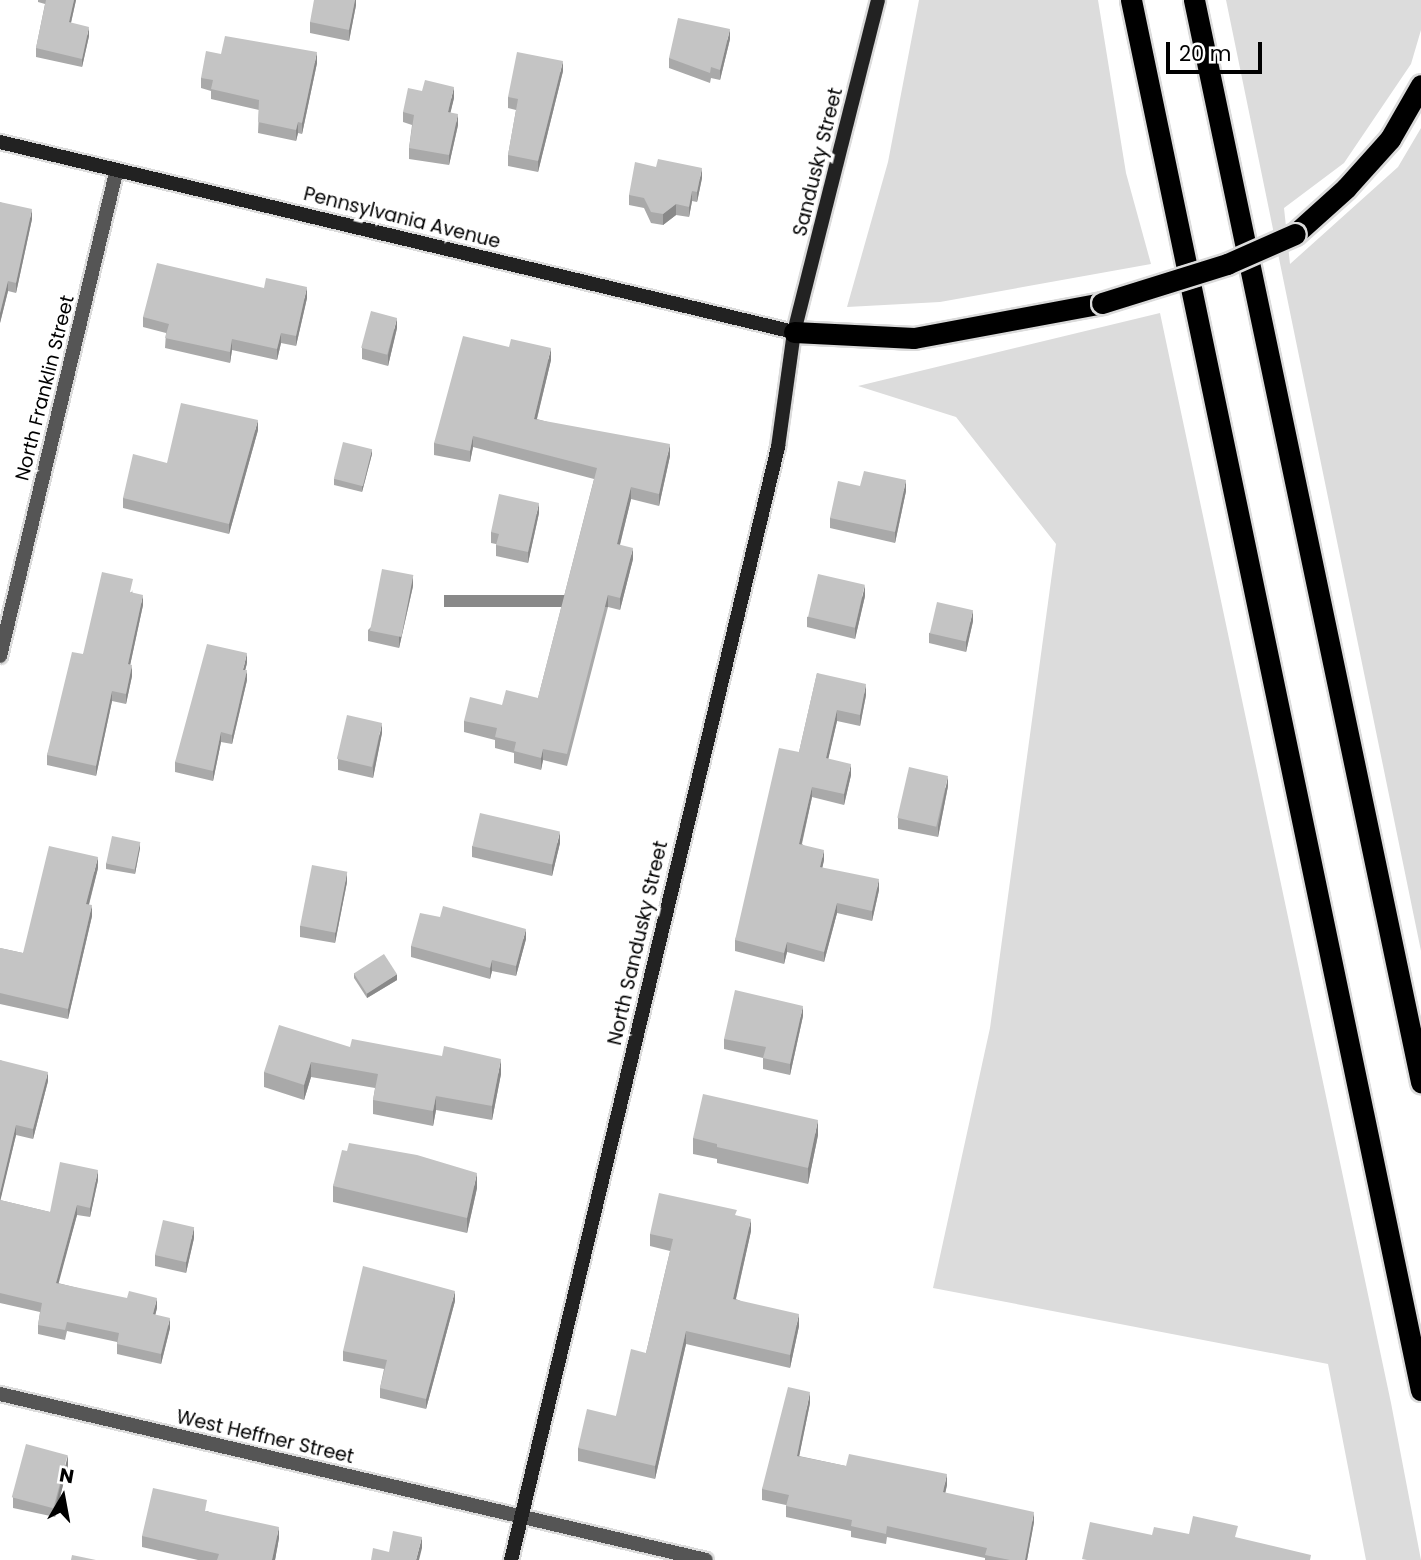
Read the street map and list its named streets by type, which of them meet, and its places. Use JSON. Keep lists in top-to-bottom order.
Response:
{
  "streets": {
    "street": [
      "Sandusky Street",
      "Pennsylvania Avenue",
      "North Franklin Street",
      "North Sandusky Street",
      "West Heffner Street"
    ]
  },
  "crossings": [
    ["Sandusky Street", "Pennsylvania Avenue"],
    ["Sandusky Street", "North Sandusky Street"],
    ["Pennsylvania Avenue", "North Franklin Street"],
    ["Pennsylvania Avenue", "North Sandusky Street"],
    ["North Sandusky Street", "West Heffner Street"]
  ],
  "scale_bar": "20 m",
  "north": "top"
}
